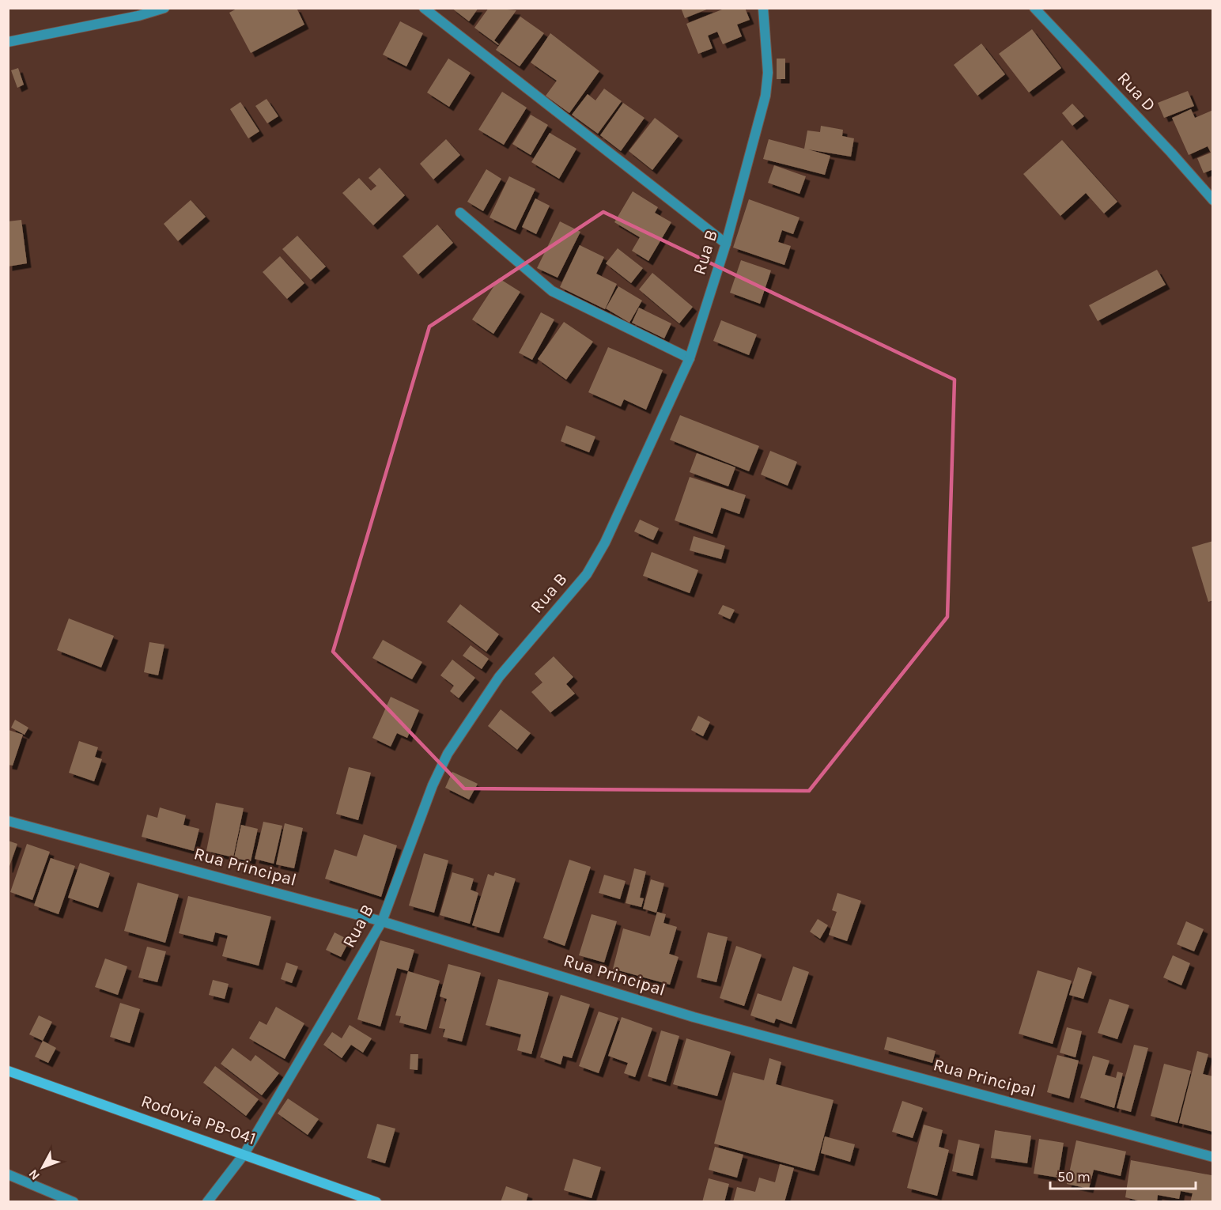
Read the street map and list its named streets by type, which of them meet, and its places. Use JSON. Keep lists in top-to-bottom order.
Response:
{
  "streets": {
    "main road": ["Rodovia PB-041"],
    "street": ["Rua D", "Rua B", "Rua Principal"]
  },
  "crossings": [
    ["Rua B", "Rua Principal"],
    ["Rua B", "Rodovia PB-041"]
  ],
  "scale_bar": "50 m",
  "north": "bottom left"
}
